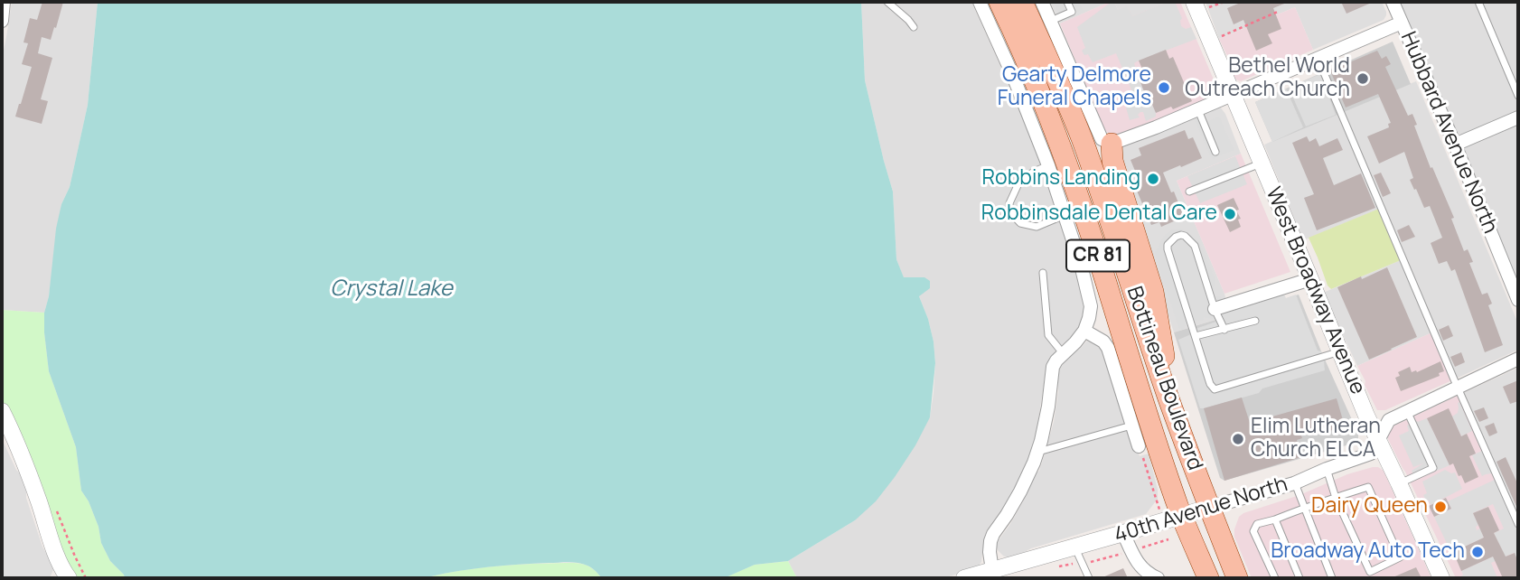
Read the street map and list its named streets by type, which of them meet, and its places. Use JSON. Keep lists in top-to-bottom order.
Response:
{
  "streets": {
    "main road": ["CR 81", "Bottineau Boulevard"],
    "street": ["Hubbard Avenue North", "West Broadway Avenue", "40th Avenue North"]
  },
  "crossings": [
    ["West Broadway Avenue", "40th Avenue North"],
    ["Bottineau Boulevard", "40th Avenue North"]
  ],
  "water": ["Crystal Lake"],
  "places": [
    "Bethel World Outreach Church",
    "Gearty Delmore Funeral Chapels",
    "Robbins Landing",
    "Robbinsdale Dental Care",
    "Elim Lutheran Church ELCA",
    "Dairy Queen",
    "Broadway Auto Tech"
  ]
}
